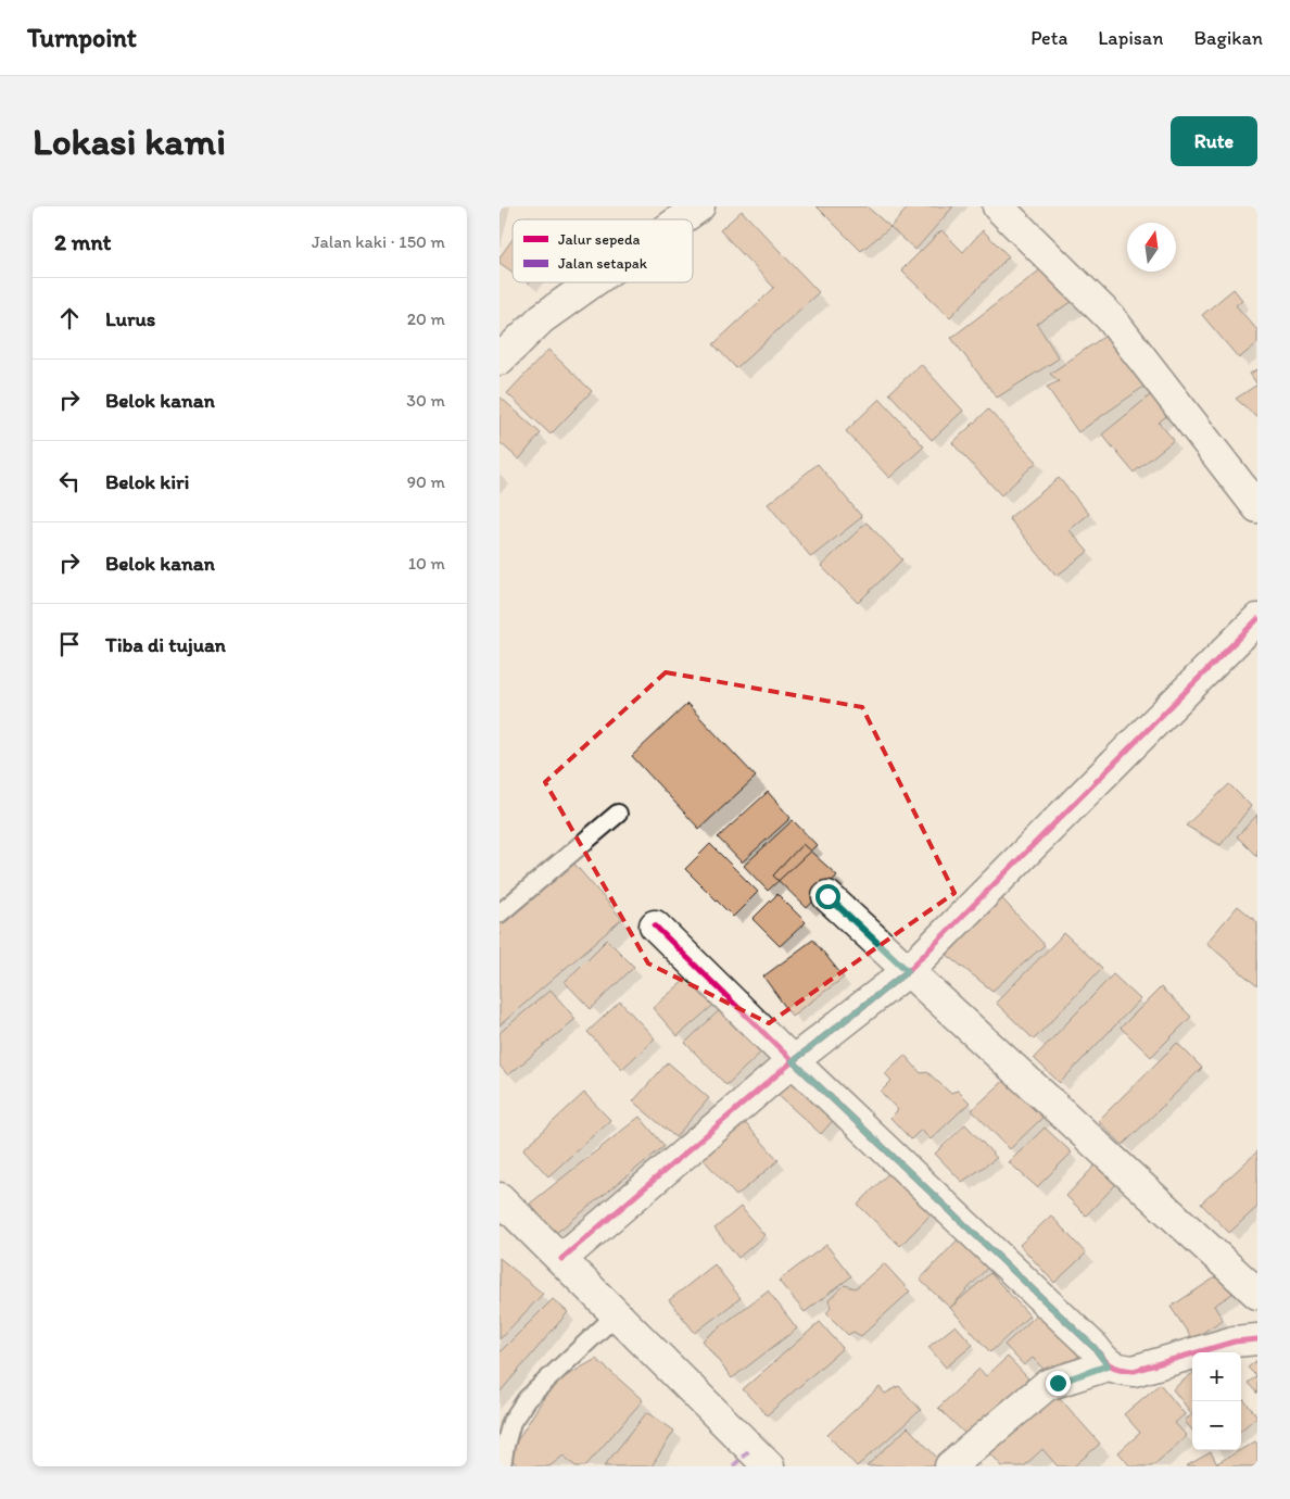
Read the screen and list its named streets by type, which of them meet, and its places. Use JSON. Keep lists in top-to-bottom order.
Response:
{
  "legend": ["Jalur sepeda", "Jalan setapak"],
  "north": "top",
  "page": {
    "header": "Turnpoint",
    "nav": ["Peta", "Lapisan", "Bagikan"],
    "buttons": "Rute",
    "title": "Lokasi kami",
    "heading": ["2 mnt", "Jalan kaki · 150 m"],
    "list": [
      ["Lurus", "20 m"],
      ["Belok kanan", "30 m"],
      ["Belok kiri", "90 m"],
      ["Belok kanan", "10 m"],
      "Tiba di tujuan"
    ],
    "map_buttons": ["+", "−"]
  }
}
